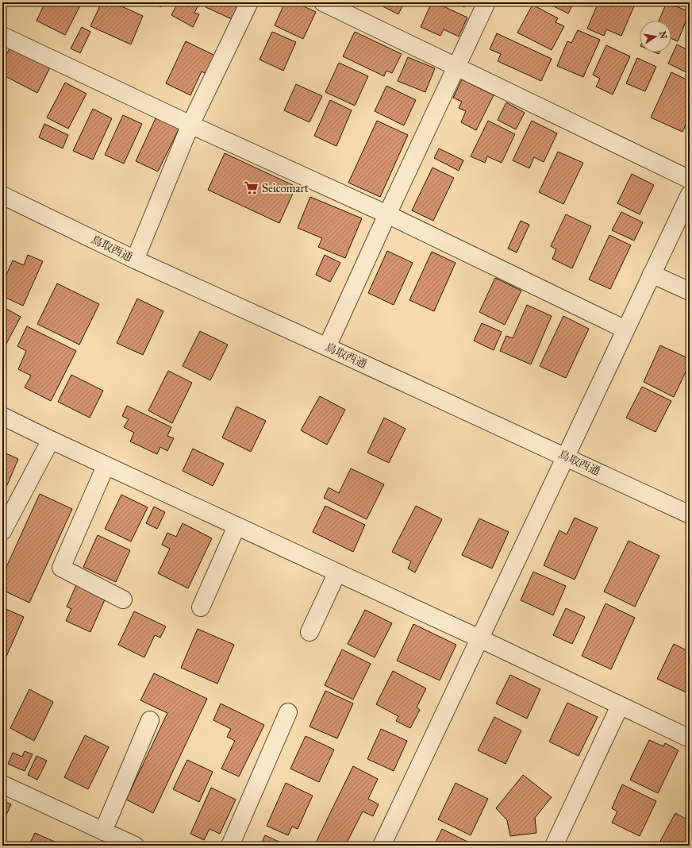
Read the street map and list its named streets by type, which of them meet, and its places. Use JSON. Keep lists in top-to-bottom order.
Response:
{
  "streets": {
    "street": ["鳥取西通"]
  },
  "places": {
    "supermarket": ["Seicomart"]
  },
  "north": "right"
}
